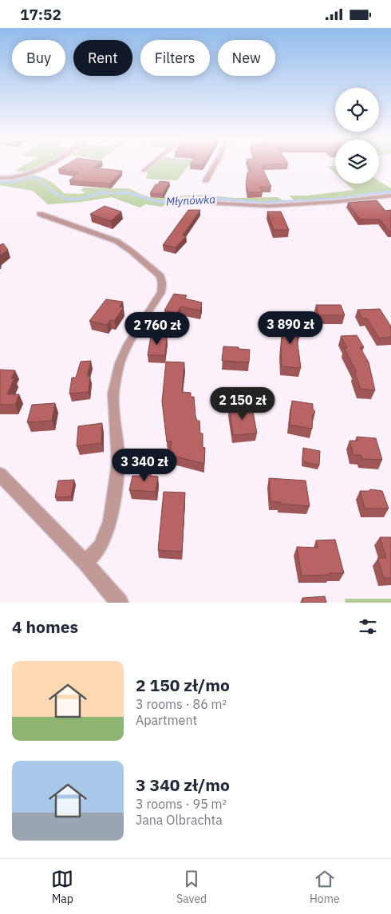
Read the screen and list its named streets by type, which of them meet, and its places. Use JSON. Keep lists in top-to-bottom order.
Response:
{
  "water": ["Młynówka"],
  "page": {
    "status": "17:52",
    "chip": [
      "Buy",
      "Rent",
      "Filters",
      "New"
    ],
    "price": [
      "3 890 zł",
      "2 760 zł",
      "2 150 zł",
      "3 340 zł"
    ],
    "heading": "4 homes",
    "list": [
      {
        "name": "2 150 zł/mo",
        "note": "3 rooms · 86 m² · Apartment"
      },
      {
        "name": "3 340 zł/mo",
        "note": "3 rooms · 95 m² · Jana Olbrachta"
      }
    ],
    "tabs": ["Map", "Saved", "Home"]
  }
}
